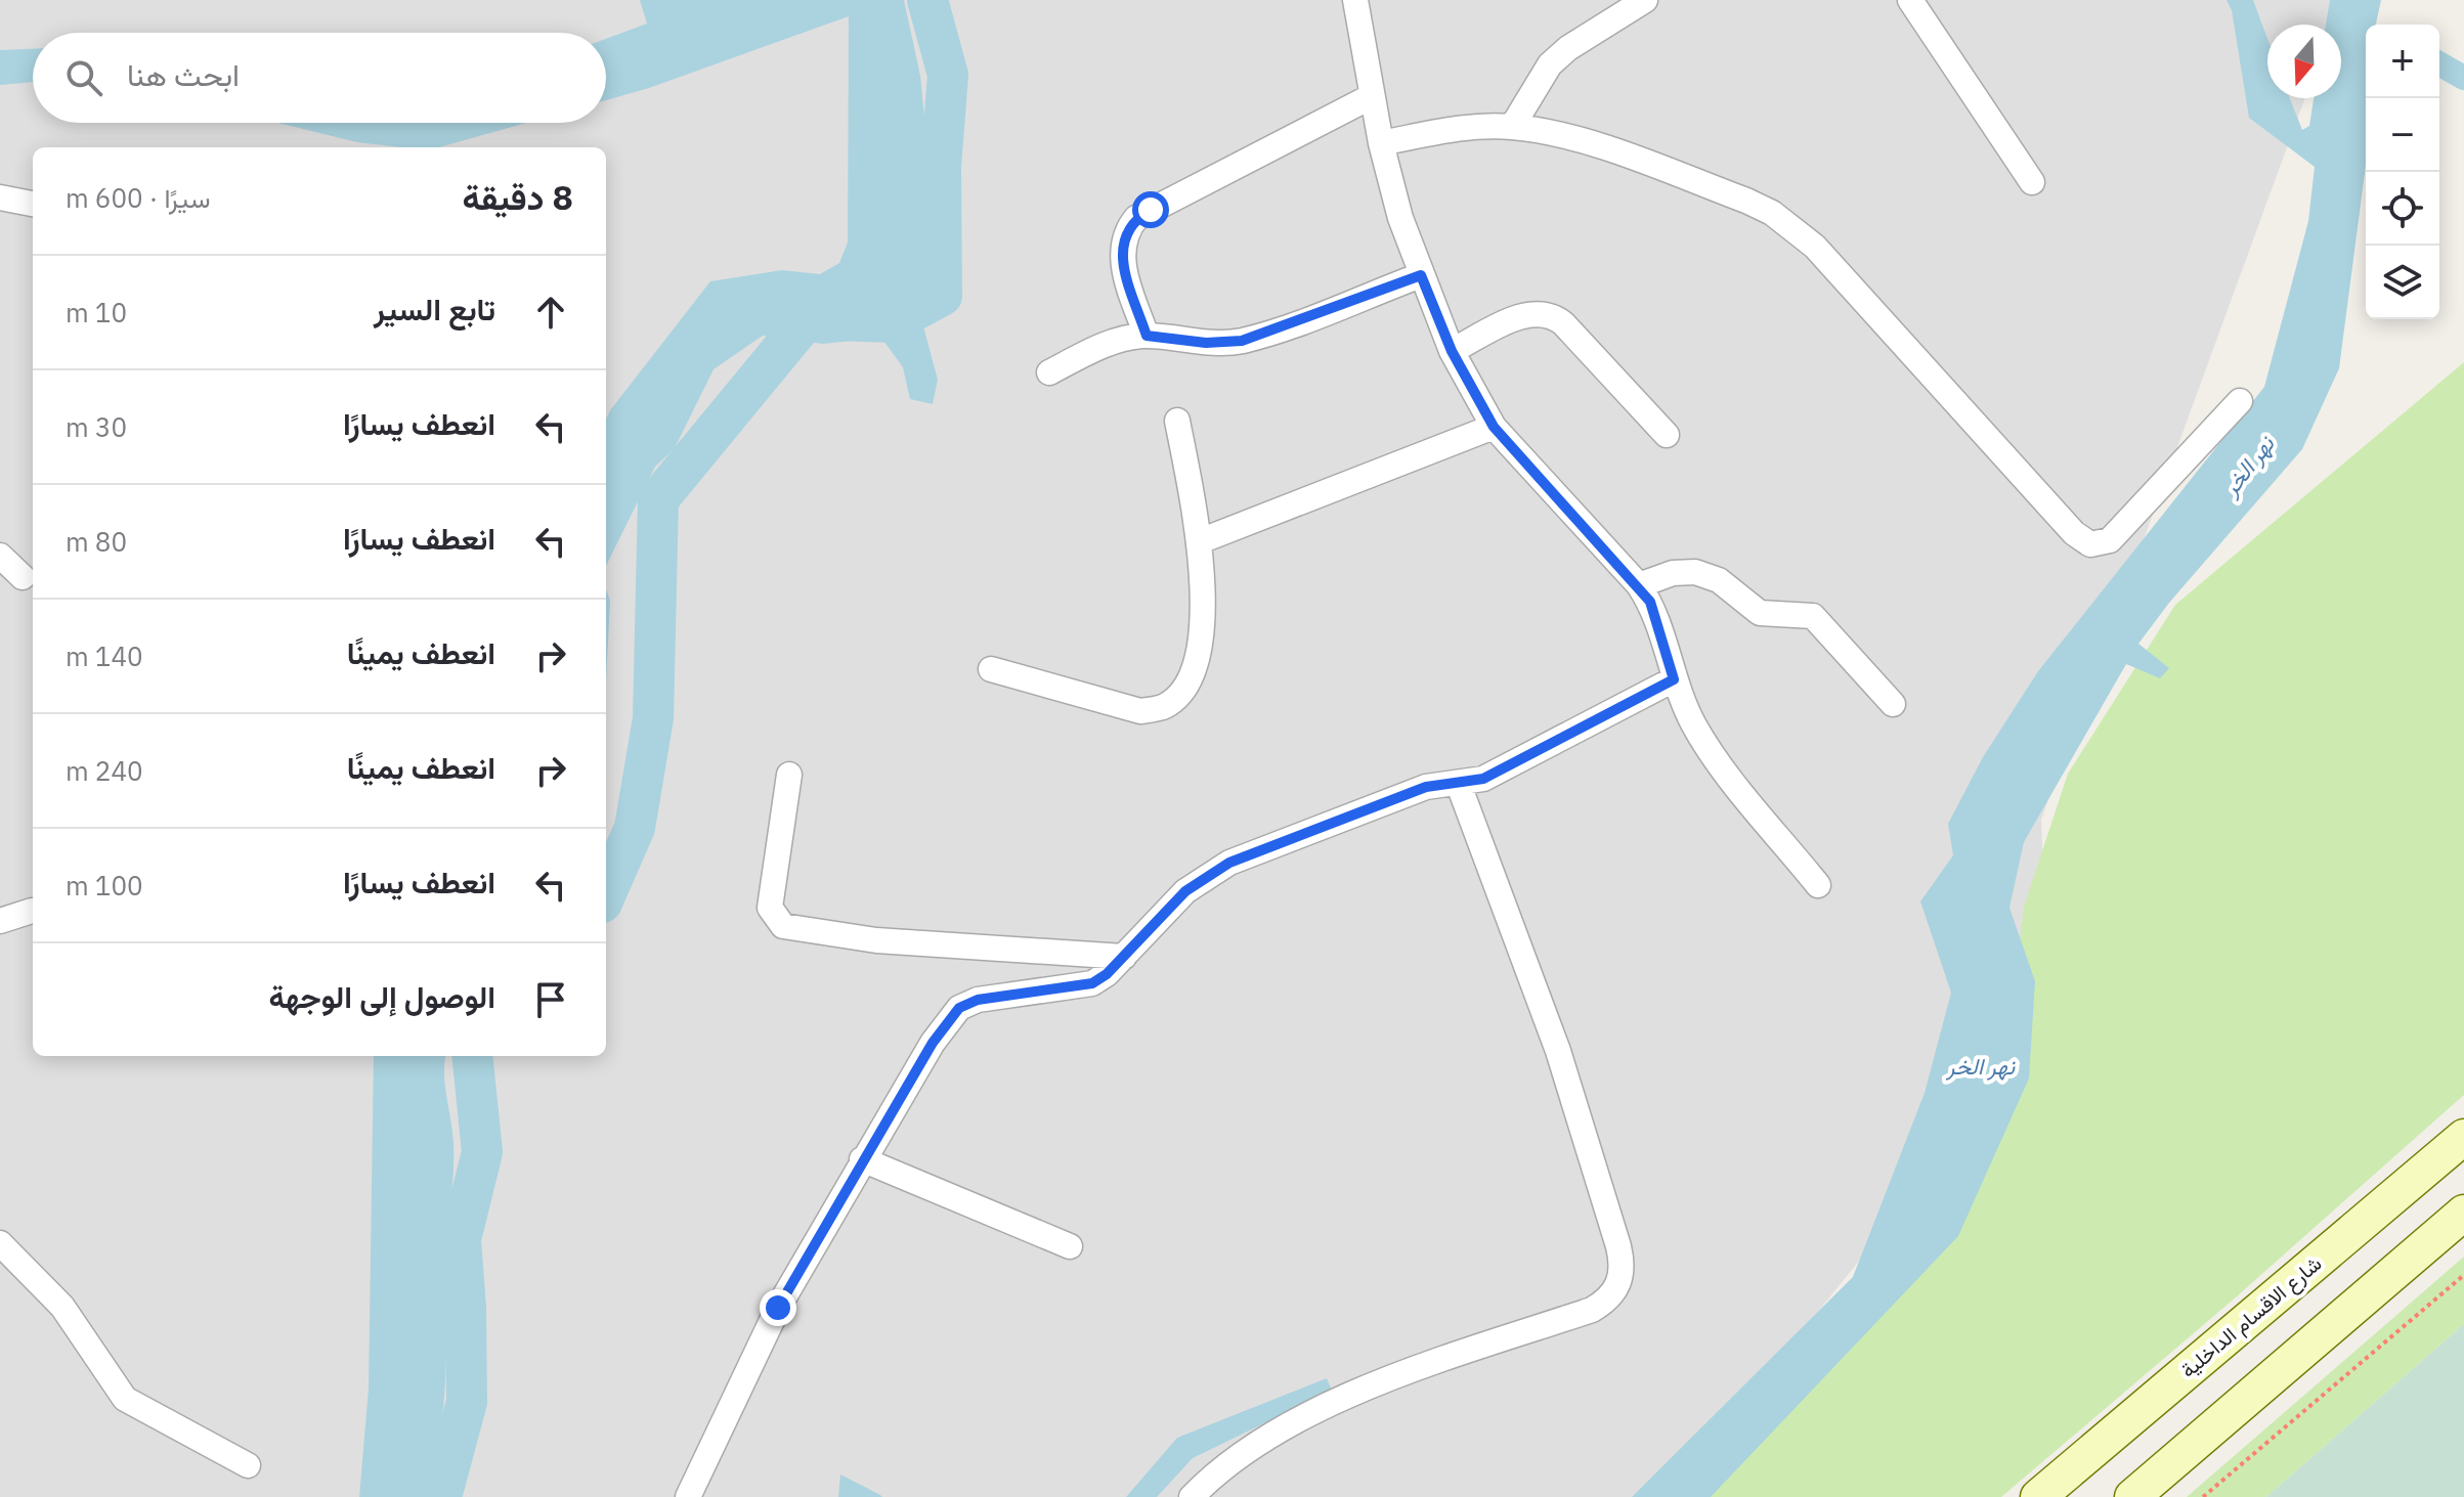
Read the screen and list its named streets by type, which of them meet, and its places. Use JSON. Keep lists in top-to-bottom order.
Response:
{
  "streets": {
    "street": ["شارع الاقسام الداخلية"]
  },
  "water": ["نهر الخر"],
  "north": "bottom",
  "page": {
    "map_buttons": ["+", "−"],
    "search": "ابحث هنا",
    "heading": ["8 دقيقة", "سيرًا · 600 m"],
    "list": [
      ["تابع السير", "10 m"],
      ["انعطف يسارًا", "30 m"],
      ["انعطف يسارًا", "80 m"],
      ["انعطف يمينًا", "140 m"],
      ["انعطف يمينًا", "240 m"],
      ["انعطف يسارًا", "100 m"],
      "الوصول إلى الوجهة"
    ]
  }
}
